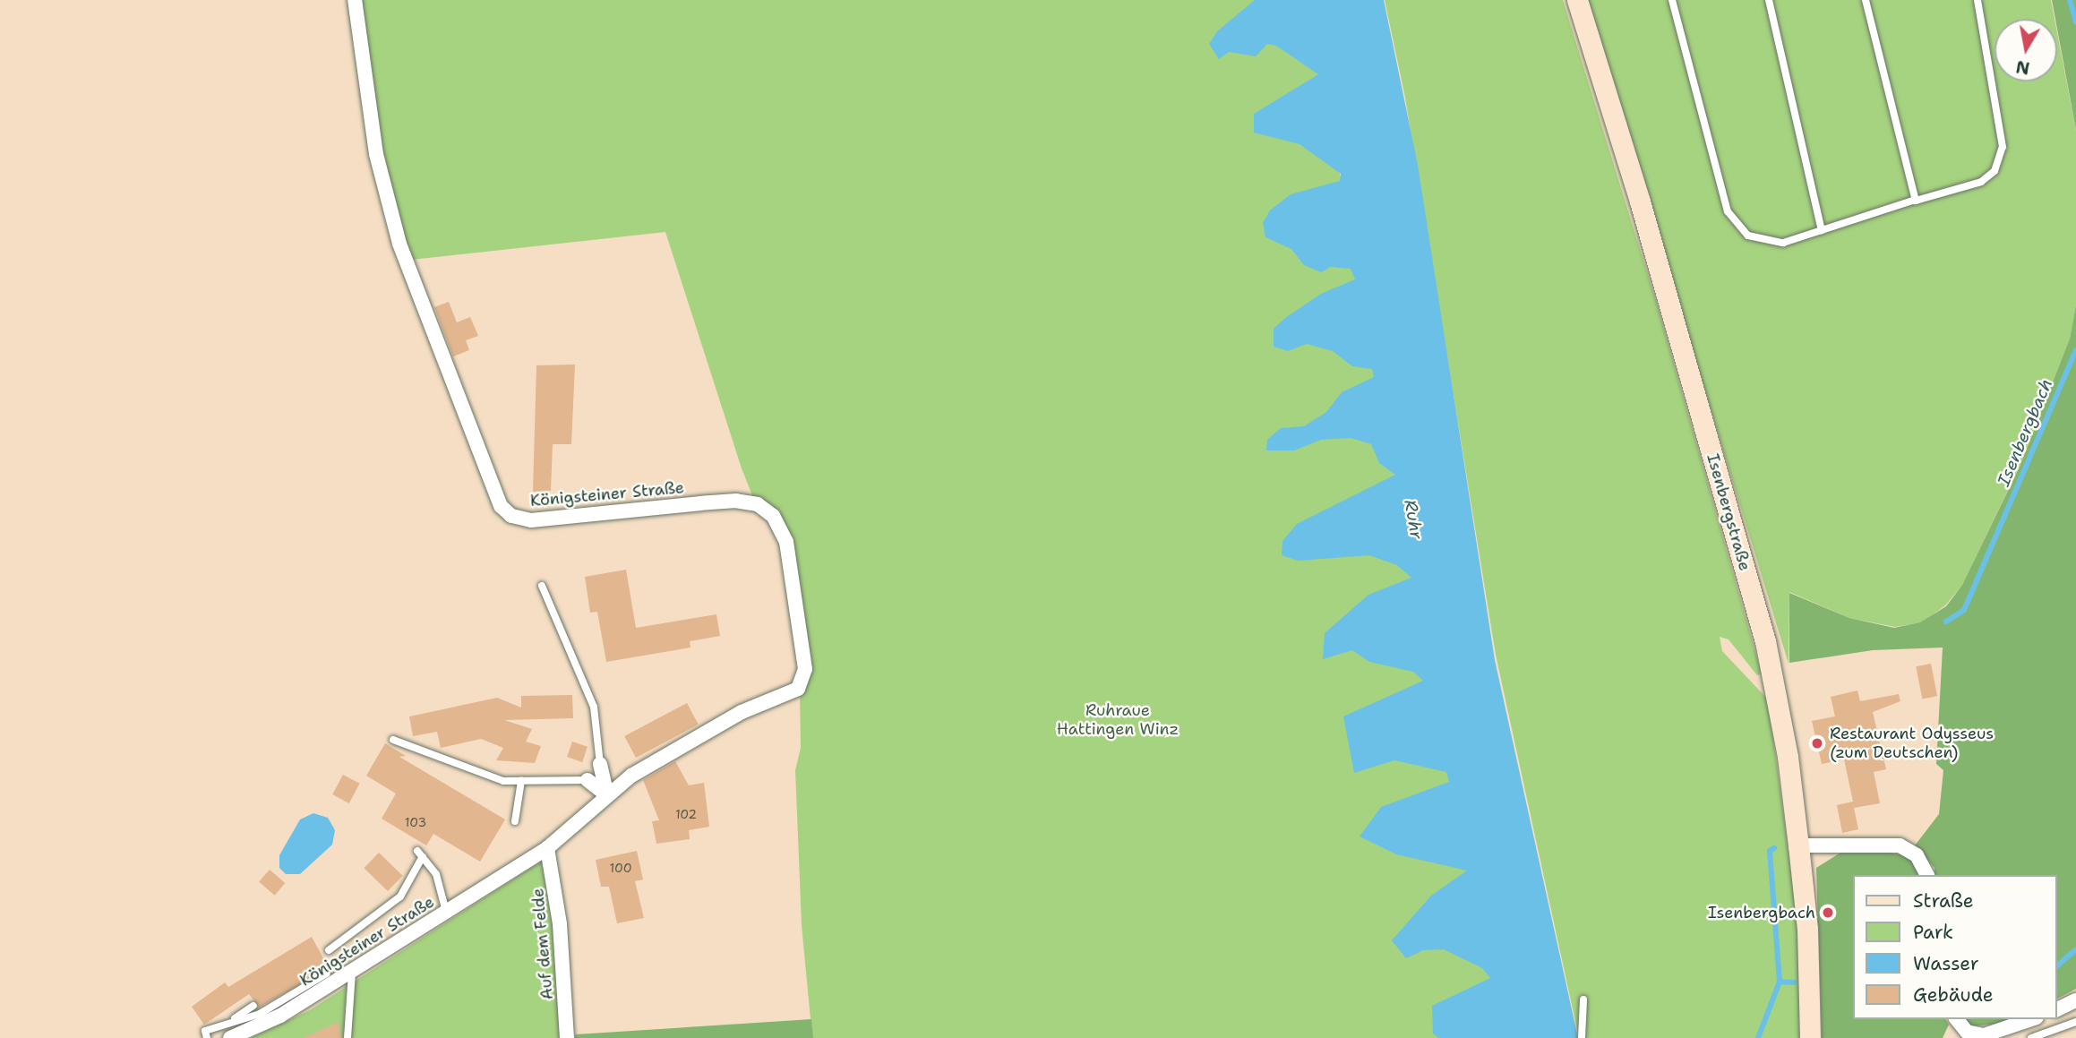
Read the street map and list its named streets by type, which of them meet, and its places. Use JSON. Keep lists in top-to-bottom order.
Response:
{
  "streets": {
    "main road": ["Isenbergstraße"],
    "street": ["Königsteiner Straße", "Auf dem Felde"]
  },
  "crossings": [
    ["Königsteiner Straße", "Auf dem Felde"]
  ],
  "water": ["Isenbergbach", "Ruhr"],
  "parks": ["Ruhraue Hattingen Winz"],
  "places": ["Restaurant Odysseus (zum Deutschen)", "Isenbergbach"],
  "house_numbers": ["102", "103", "100"],
  "legend": [
    "Straße",
    "Park",
    "Wasser",
    "Gebäude"
  ],
  "north": "bottom"
}
